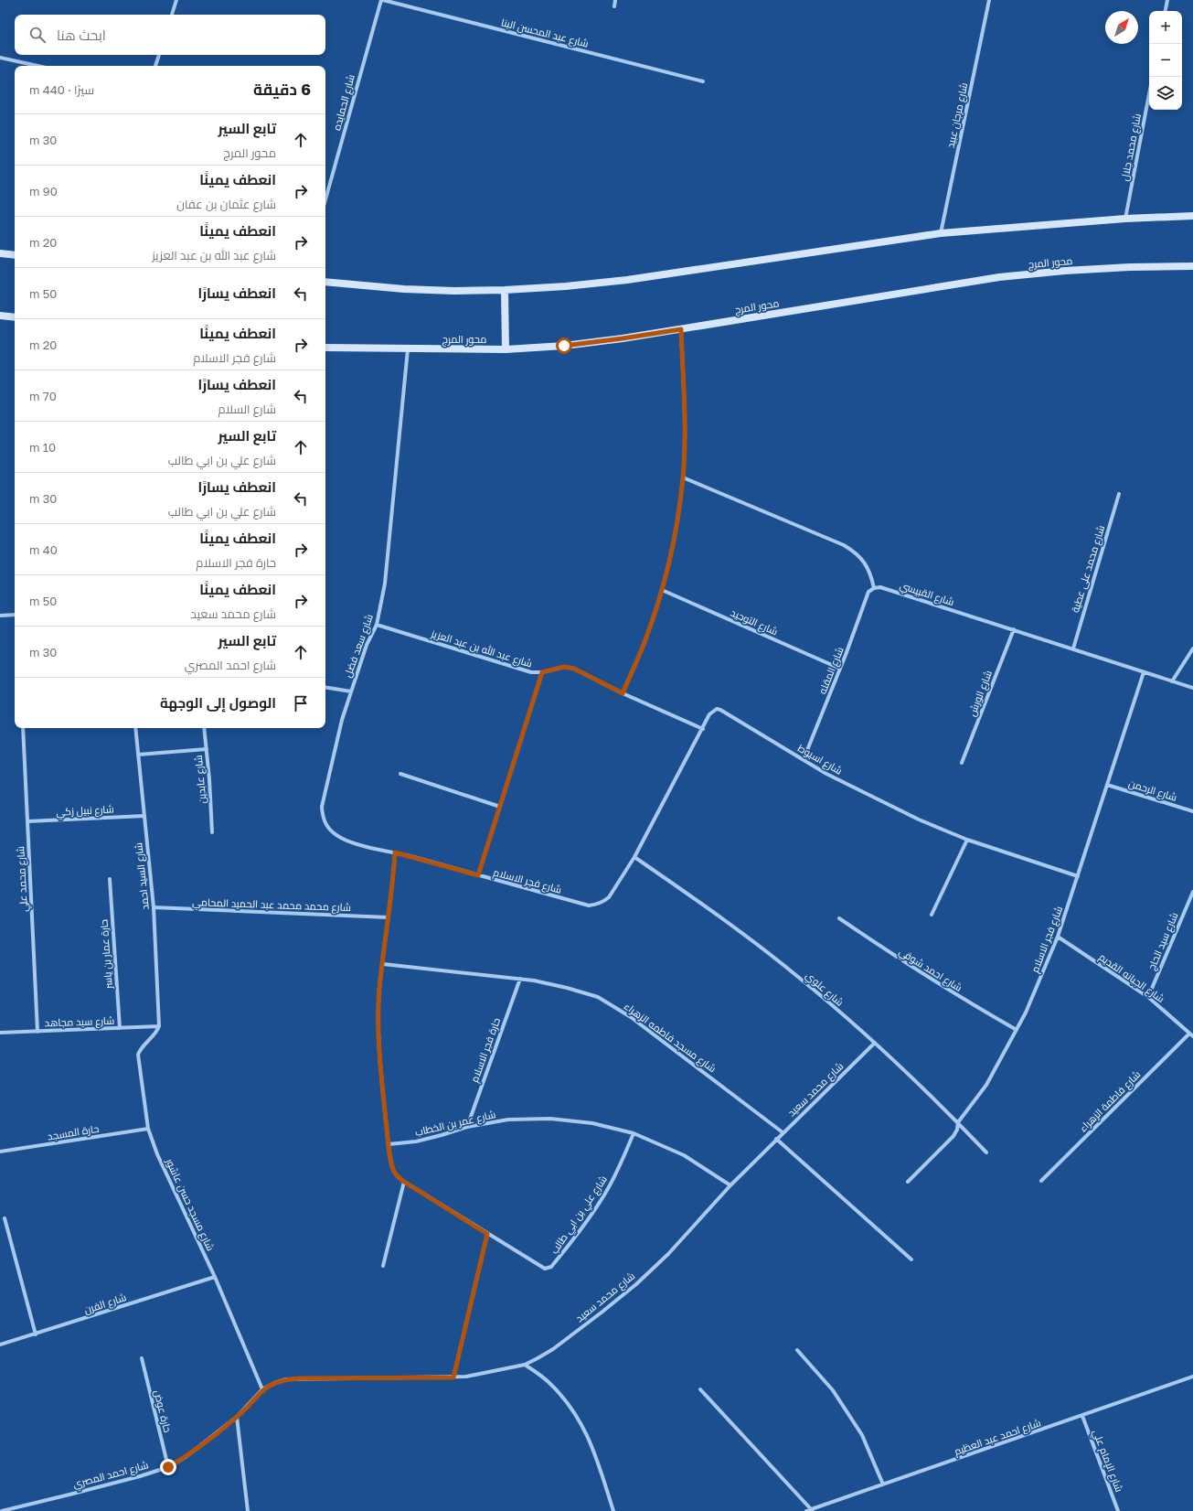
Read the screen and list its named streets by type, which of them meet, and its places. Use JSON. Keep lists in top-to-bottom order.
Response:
{
  "streets": {
    "main road": ["محور المرج"],
    "street": [
      "شارع عبد المحسن البنا",
      "شارع الحمايده",
      "شارع مرجان عبيد",
      "شارع محمد جلال",
      "شارع محمد على عطية",
      "شارع القبيسي",
      "شارع التوحيد",
      "شارع سعد فضل",
      "شارع عبد الله بن عبد العزيز",
      "شارع المقله",
      "شارع الورش",
      "شارع اسيوط",
      "شارع عابدين",
      "شارع الرحمن",
      "شارع نبيل زكي",
      "شارع السيد احمد",
      "شارع محمد علي",
      "شارع فجر الاسلام",
      "شارع محمد محمد عبد الحميد المحامي",
      "شارع سيد الحاج",
      "حارة عمار بن ياسر",
      "شارع احمد شوقي",
      "شارع الجبانه القديم",
      "شارع علوي",
      "شارع سيد مجاهد",
      "شارع مسجد فاطمه الزهراء",
      "حارة فجر الاسلام",
      "شارع محمد سعيد",
      "شارع فاطمة الزهراء",
      "شارع عمر بن الخطاب",
      "حارة المسجد",
      "شارع مسجد حسن عاشور",
      "شارع علي بن ابي طالب",
      "شارع الفرن",
      "حارة عوض",
      "شارع احمد عبد العظيم",
      "شارع الإمام علي",
      "شارع احمد المصري"
    ]
  },
  "crossings": [
    ["شارع عبد المحسن البنا", "شارع الحمايده"],
    ["محور المرج", "شارع سعد فضل"],
    ["شارع محمد على عطية", "شارع القبيسي"],
    ["شارع القبيسي", "شارع المقله"],
    ["شارع القبيسي", "شارع الورش"],
    ["شارع القبيسي", "شارع فجر الاسلام"],
    ["شارع التوحيد", "شارع المقله"],
    ["شارع سعد فضل", "شارع عبد الله بن عبد العزيز"],
    ["شارع سعد فضل", "شارع فجر الاسلام"],
    ["شارع سعد فضل", "شارع علي بن ابي طالب"],
    ["شارع عبد الله بن عبد العزيز", "شارع اسيوط"],
    ["شارع المقله", "شارع اسيوط"],
    ["شارع اسيوط", "شارع فجر الاسلام"],
    ["شارع اسيوط", "شارع علوي"],
    ["شارع الرحمن", "شارع فجر الاسلام"],
    ["شارع نبيل زكي", "شارع السيد احمد"],
    ["شارع نبيل زكي", "شارع محمد علي"],
    ["شارع السيد احمد", "شارع محمد محمد عبد الحميد المحامي"],
    ["شارع السيد احمد", "شارع سيد مجاهد"],
    ["شارع السيد احمد", "شارع مسجد حسن عاشور"],
    ["شارع محمد علي", "شارع سيد مجاهد"],
    ["شارع فجر الاسلام", "شارع احمد شوقي"],
    ["شارع فجر الاسلام", "شارع الجبانه القديم"],
    ["شارع فجر الاسلام", "شارع علوي"],
    ["شارع فجر الاسلام", "شارع علي بن ابي طالب"],
    ["شارع محمد محمد عبد الحميد المحامي", "شارع علي بن ابي طالب"],
    ["شارع سيد الحاج", "شارع الجبانه القديم"],
    ["حارة عمار بن ياسر", "شارع سيد مجاهد"],
    ["شارع الجبانه القديم", "شارع فاطمة الزهراء"],
    ["شارع علوي", "شارع محمد سعيد"],
    ["شارع سيد مجاهد", "شارع مسجد حسن عاشور"],
    ["شارع مسجد فاطمه الزهراء", "حارة فجر الاسلام"],
    ["شارع مسجد فاطمه الزهراء", "شارع محمد سعيد"],
    ["شارع مسجد فاطمه الزهراء", "شارع علي بن ابي طالب"],
    ["حارة فجر الاسلام", "شارع عمر بن الخطاب"],
    ["شارع محمد سعيد", "شارع عمر بن الخطاب"],
    ["شارع محمد سعيد", "شارع مسجد حسن عاشور"],
    ["شارع محمد سعيد", "شارع احمد المصري"],
    ["شارع عمر بن الخطاب", "شارع علي بن ابي طالب"],
    ["حارة المسجد", "شارع مسجد حسن عاشور"],
    ["شارع مسجد حسن عاشور", "شارع الفرن"],
    ["شارع مسجد حسن عاشور", "شارع احمد المصري"],
    ["حارة عوض", "شارع احمد المصري"],
    ["شارع احمد عبد العظيم", "شارع الإمام علي"]
  ],
  "north": "top right",
  "page": {
    "map_buttons": ["+", "−"],
    "search": "ابحث هنا",
    "heading": ["6 دقيقة", "سيرًا · 440 m"],
    "list": [
      ["تابع السير", "محور المرج", "30 m"],
      ["انعطف يمينًا", "شارع عثمان بن عفان", "90 m"],
      ["انعطف يمينًا", "شارع عبد الله بن عبد العزيز", "20 m"],
      ["انعطف يسارًا", "50 m"],
      ["انعطف يمينًا", "شارع فجر الاسلام", "20 m"],
      ["انعطف يسارًا", "شارع السلام", "70 m"],
      ["تابع السير", "شارع علي بن ابي طالب", "10 m"],
      ["انعطف يسارًا", "شارع علي بن ابي طالب", "30 m"],
      ["انعطف يمينًا", "حارة فجر الاسلام", "40 m"],
      ["انعطف يمينًا", "شارع محمد سعيد", "50 m"],
      ["تابع السير", "شارع احمد المصري", "30 m"],
      "الوصول إلى الوجهة"
    ]
  }
}
